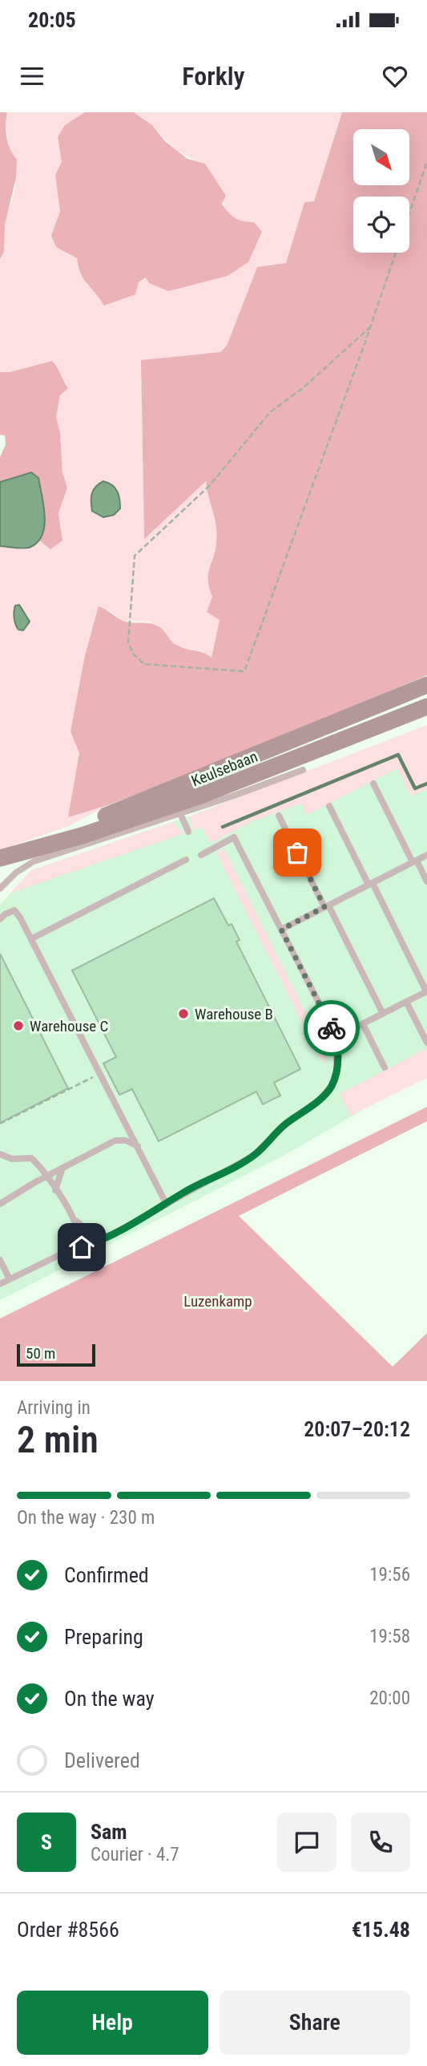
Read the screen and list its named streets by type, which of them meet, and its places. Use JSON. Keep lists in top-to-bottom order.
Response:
{
  "streets": {
    "main road": ["Keulsebaan"]
  },
  "parks": ["Luzenkamp"],
  "places": ["Warehouse B", "Warehouse C"],
  "scale_bar": "50 m",
  "north": "bottom right",
  "page": {
    "status": "20:05",
    "header": "Forkly",
    "scale": "50 m",
    "heading": ["2 min", "Arriving in", "20:07–20:12"],
    "panel": [
      "Sam",
      "Courier · 4.7",
      "Order #8566",
      "€15.48"
    ],
    "bar": "On the way · 230 m",
    "list": [
      ["Confirmed", "19:56"],
      ["Preparing", "19:58"],
      ["On the way", "20:00"],
      "Delivered"
    ],
    "round": "S",
    "buttons": ["Help", "Share"]
  }
}
